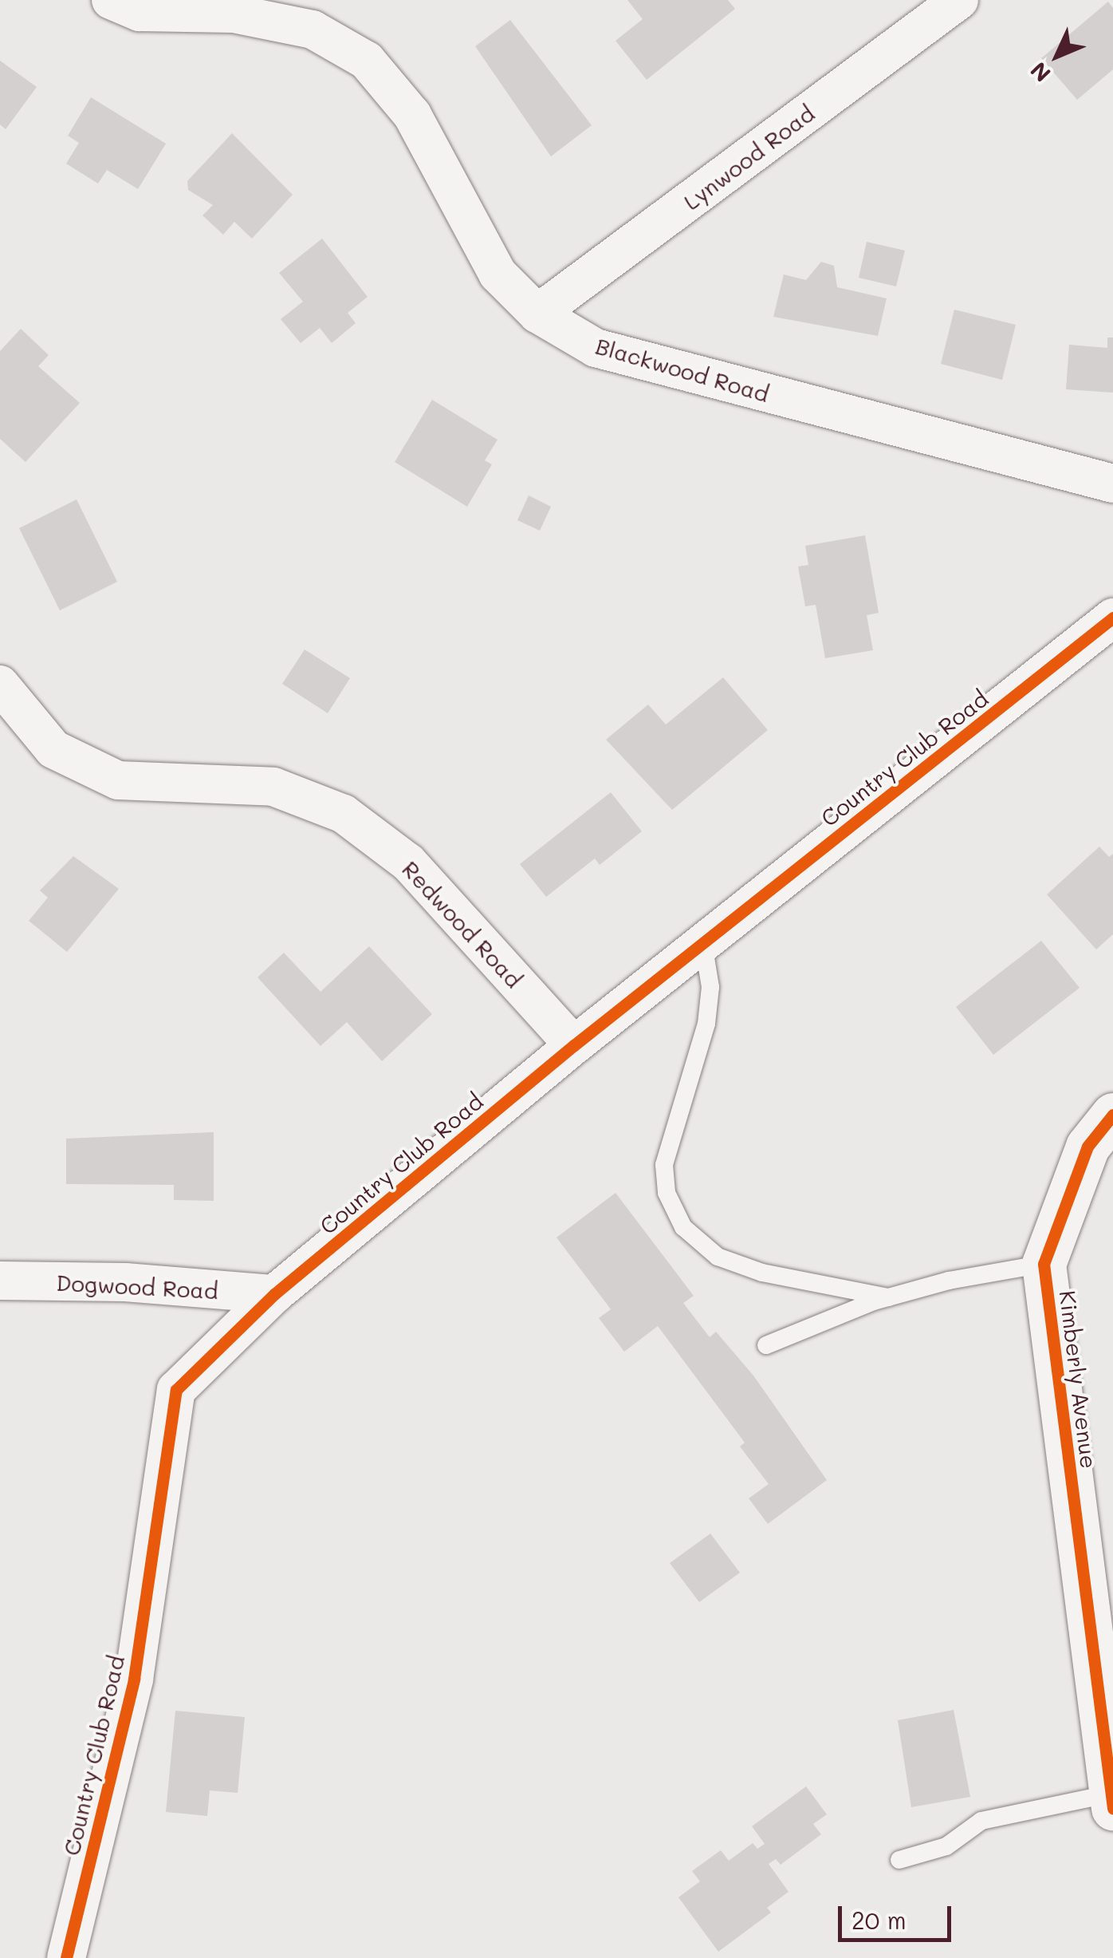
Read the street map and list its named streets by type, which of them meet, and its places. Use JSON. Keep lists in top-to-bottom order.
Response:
{
  "streets": {
    "street": [
      "Lynwood Road",
      "Blackwood Road",
      "Country Club Road",
      "Redwood Road",
      "Dogwood Road",
      "Kimberly Avenue"
    ]
  },
  "crossings": [
    ["Lynwood Road", "Blackwood Road"],
    ["Country Club Road", "Redwood Road"],
    ["Country Club Road", "Dogwood Road"]
  ],
  "scale_bar": "20 m",
  "north": "bottom left"
}
